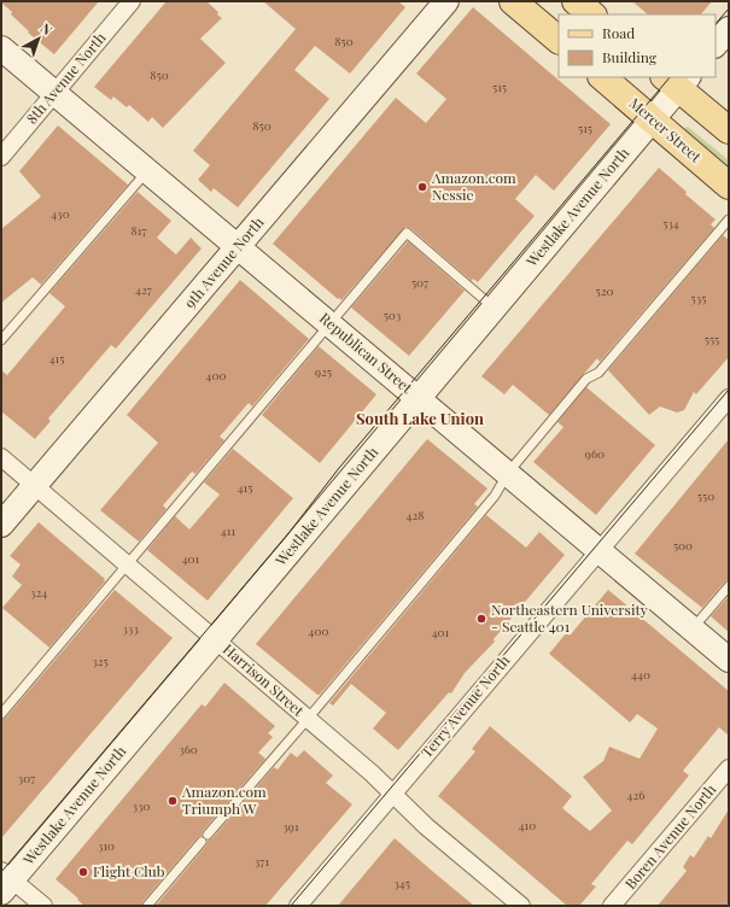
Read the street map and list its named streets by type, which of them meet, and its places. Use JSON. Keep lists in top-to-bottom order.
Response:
{
  "streets": {
    "main road": [
      "Mercer Street",
      "Westlake Avenue North",
      "9th Avenue North",
      "Republican Street"
    ],
    "street": [
      "8th Avenue North",
      "Harrison Street",
      "Terry Avenue North",
      "Boren Avenue North"
    ]
  },
  "crossings": [
    ["8th Avenue North", "Republican Street"],
    ["Mercer Street", "Westlake Avenue North"],
    ["Westlake Avenue North", "Republican Street"],
    ["Westlake Avenue North", "Harrison Street"],
    ["9th Avenue North", "Republican Street"],
    ["9th Avenue North", "Harrison Street"],
    ["Republican Street", "Terry Avenue North"],
    ["Harrison Street", "Terry Avenue North"]
  ],
  "districts": ["South Lake Union"],
  "places": [
    "Amazon.com Nessie",
    "Northeastern University - Seattle 401",
    "Amazon.com Triumph W",
    "Flight Club"
  ],
  "house_numbers": [
    "850",
    "850",
    "515",
    "850",
    "515",
    "430",
    "534",
    "817",
    "507",
    "427",
    "520",
    "535",
    "503",
    "555",
    "415",
    "925",
    "400",
    "960",
    "415",
    "550",
    "428",
    "411",
    "500",
    "401",
    "324",
    "333",
    "400",
    "401",
    "325",
    "440",
    "360",
    "307",
    "426",
    "330",
    "410",
    "391",
    "310",
    "371",
    "345"
  ],
  "legend": ["Road", "Building"],
  "north": "top right"
}
